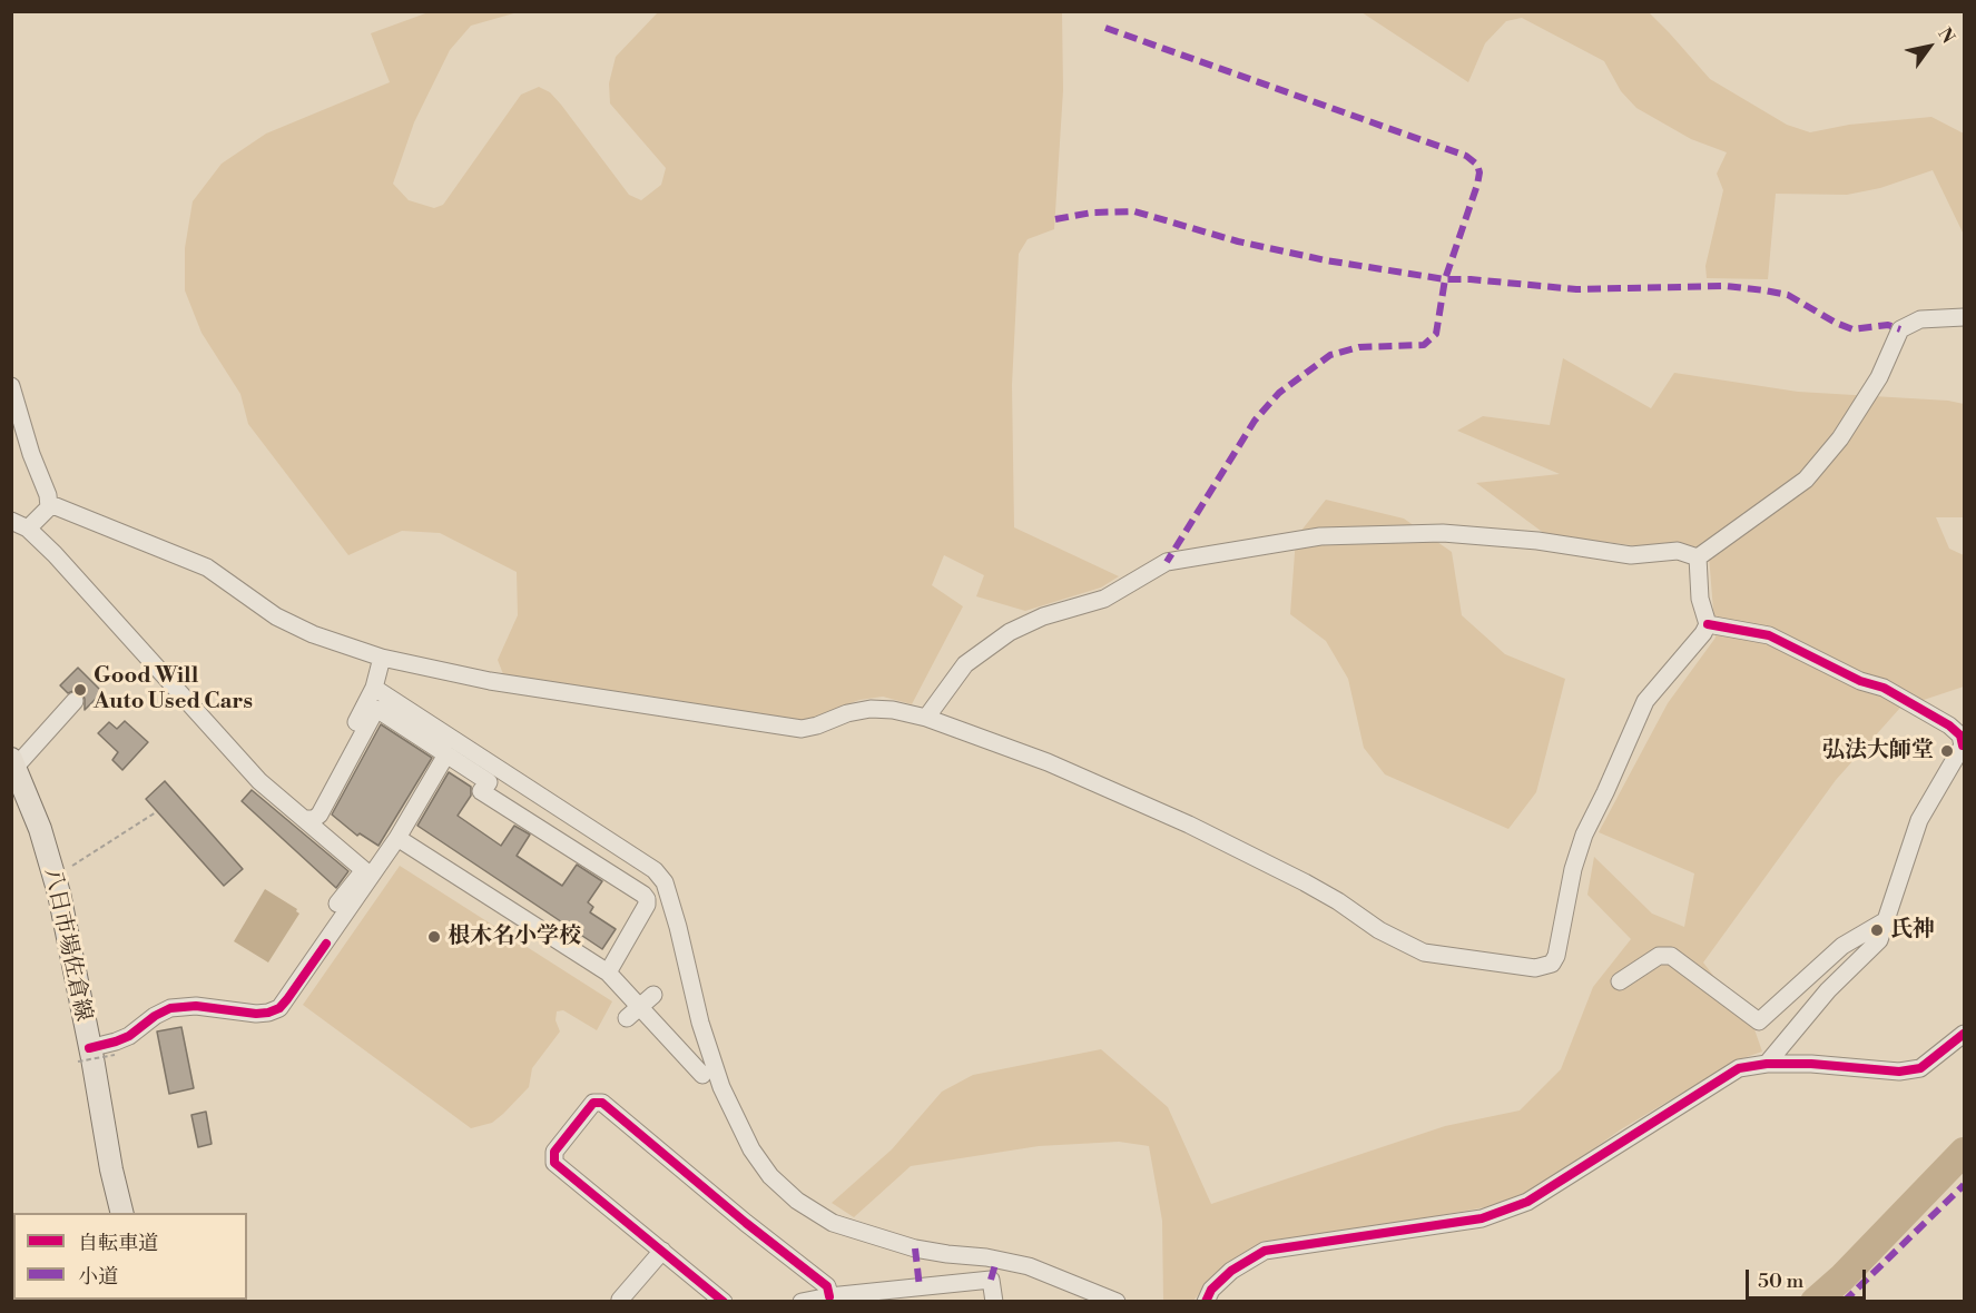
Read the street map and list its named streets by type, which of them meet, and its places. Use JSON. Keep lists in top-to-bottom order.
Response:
{
  "streets": {
    "main road": ["八日市場佐倉線"]
  },
  "places": [
    "Good Will Auto Used Cars",
    "弘法大師堂",
    "氏神",
    "根木名小学校"
  ],
  "legend": ["自転車道", "小道"],
  "scale_bar": "50 m",
  "north": "top right"
}
